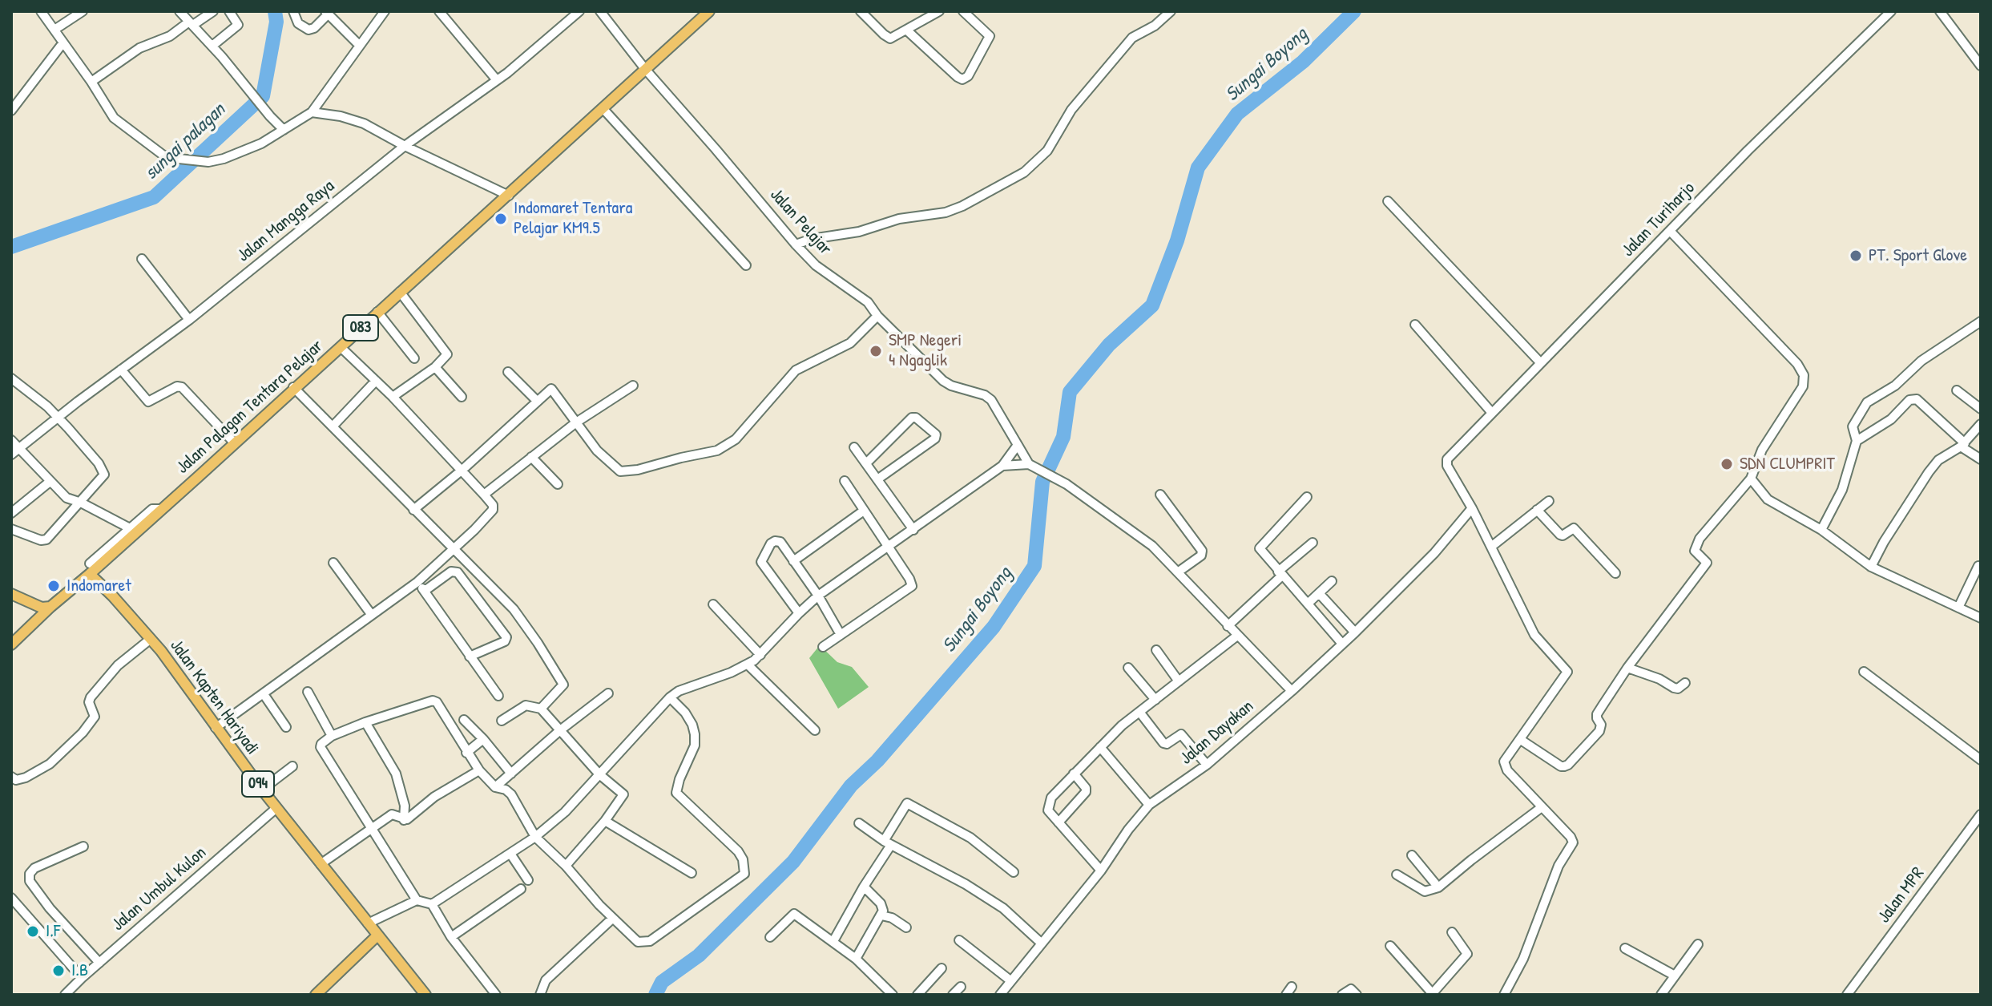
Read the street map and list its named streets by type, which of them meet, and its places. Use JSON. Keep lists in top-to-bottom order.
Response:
{
  "streets": {
    "main road": [
      "083",
      "Jalan Palagan Tentara Pelajar",
      "Jalan Kapten Hariyadi",
      "094"
    ],
    "street": [
      "Jalan Turiharjo",
      "Jalan Mangga Raya",
      "Jalan Pelajar",
      "Jalan Dayakan",
      "Jalan Umbul Kulon",
      "Jalan MPR"
    ]
  },
  "crossings": [
    ["Jalan Turiharjo", "Jalan Dayakan"],
    ["Jalan Pelajar", "Jalan Palagan Tentara Pelajar"],
    ["Jalan Palagan Tentara Pelajar", "Jalan Kapten Hariyadi"],
    ["Jalan Kapten Hariyadi", "Jalan Umbul Kulon"]
  ],
  "water": ["Sungai Boyong", "sungai palagan"],
  "places": [
    "Indomaret Tentara Pelajar KM9.5",
    "PT. Sport Glove",
    "SMP Negeri 4 Ngaglik",
    "SDN CLUMPRIT",
    "Indomaret",
    "I.F",
    "I.B"
  ]
}
